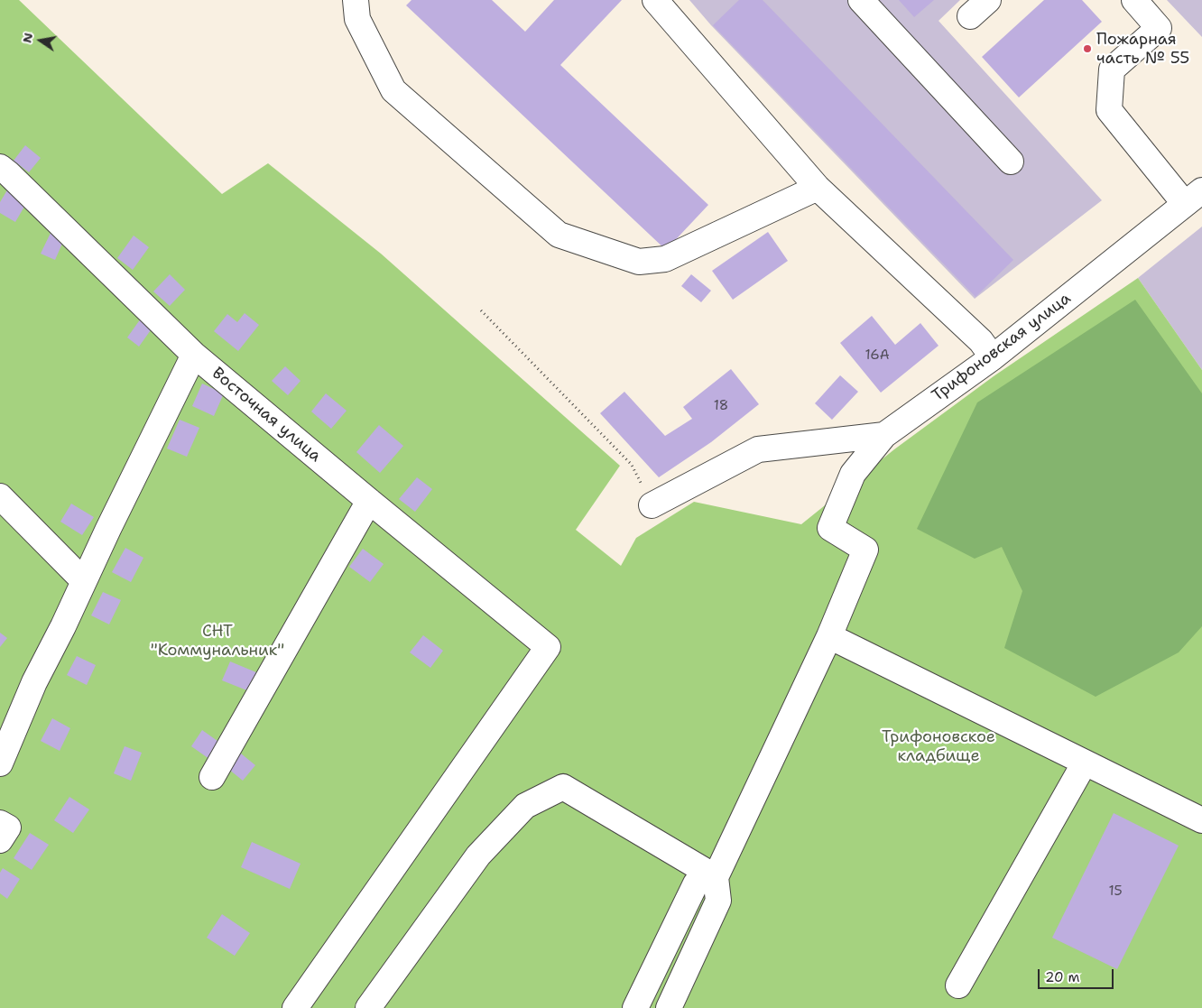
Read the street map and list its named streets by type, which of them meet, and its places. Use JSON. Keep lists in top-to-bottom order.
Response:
{
  "streets": {
    "street": ["Трифоновская улица", "Восточная улица"]
  },
  "parks": ["СНТ \"Коммунальник\"", "Трифоновское кладбище"],
  "places": ["Пожарная часть № 55"],
  "house_numbers": ["16А", "18", "15"],
  "scale_bar": "20 m",
  "north": "left"
}
